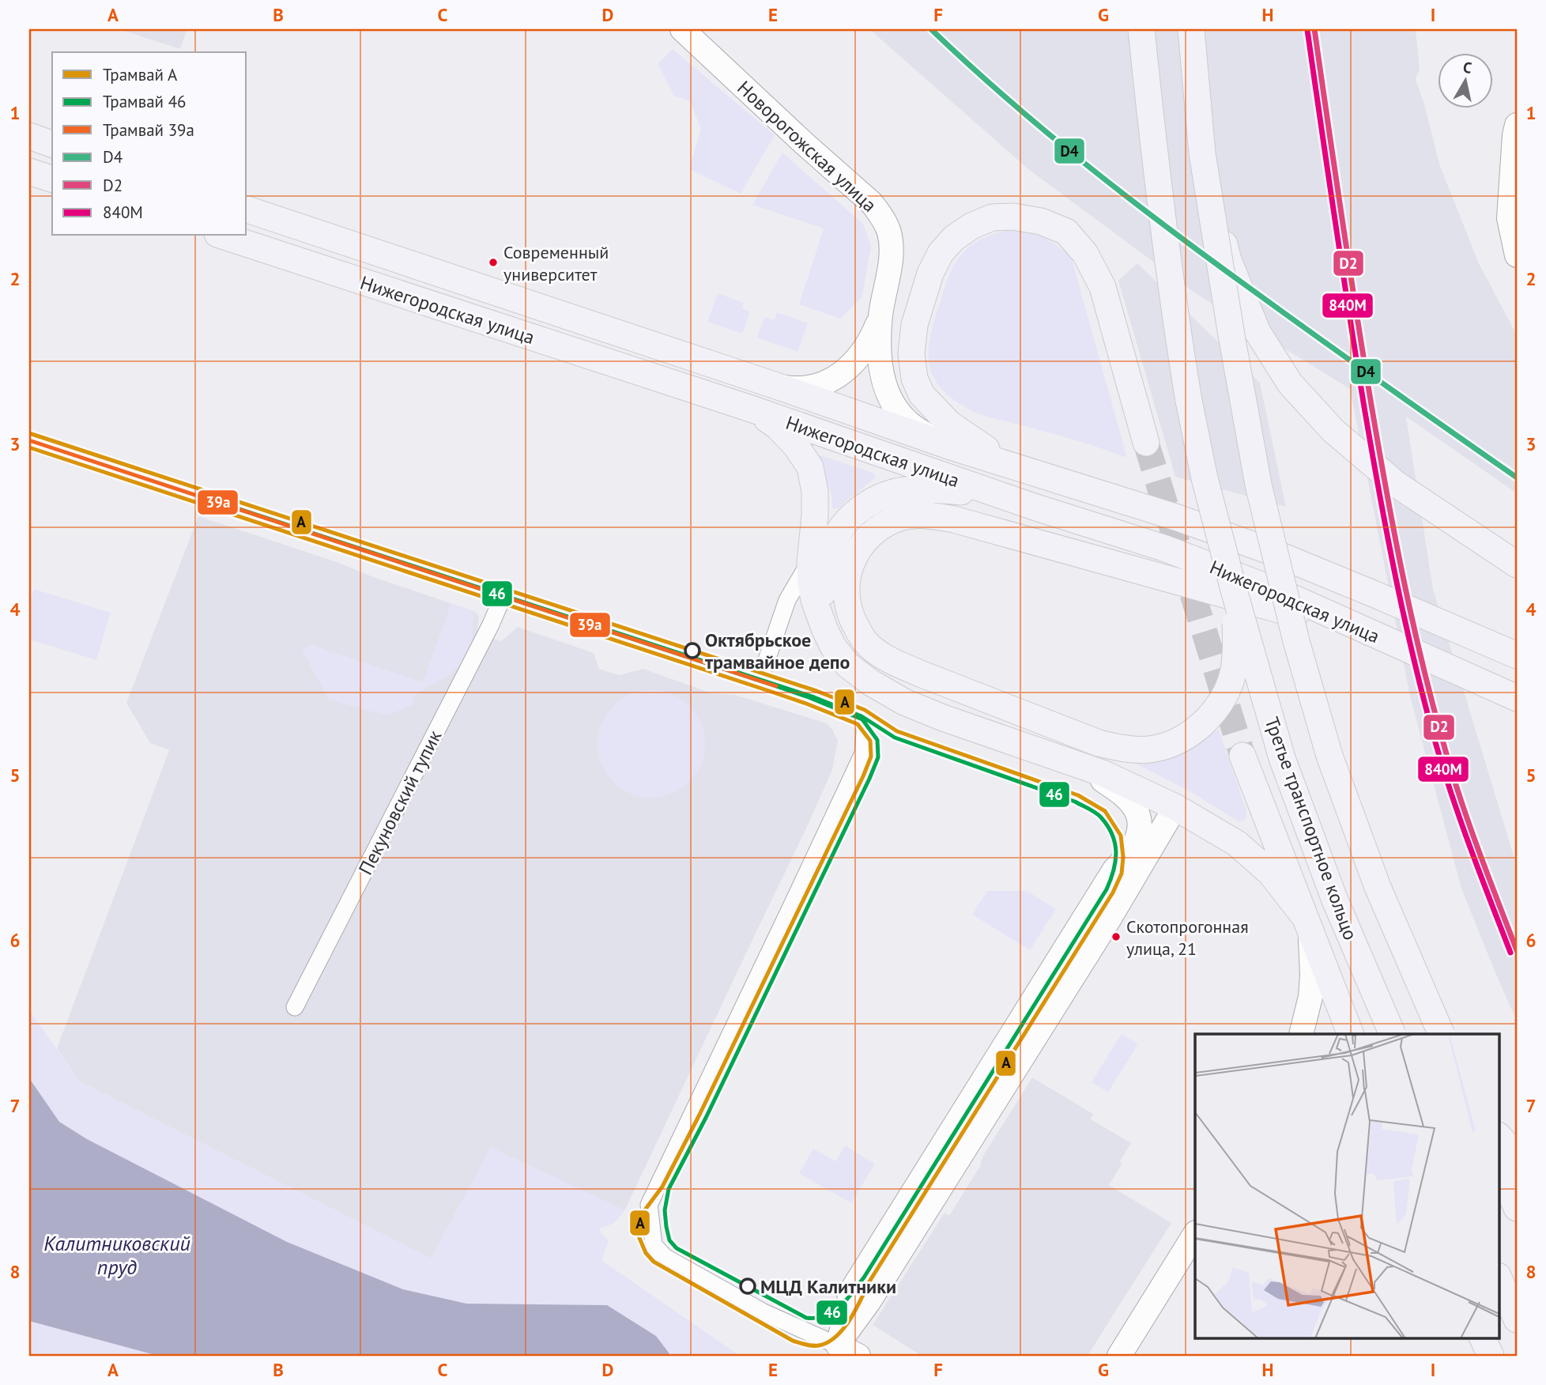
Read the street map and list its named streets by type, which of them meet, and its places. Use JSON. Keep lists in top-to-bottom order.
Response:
{
  "streets": {
    "main road": ["Нижегородская улица", "Третье транспортное кольцо"],
    "street": ["Новорогожская улица", "Пекуновский тупик"]
  },
  "water": ["Калитниковский пруд"],
  "places": [
    "Современный университет",
    "Октябрьское трамвайное депо",
    "Скотопрогонная улица, 21",
    "МЦД Калитники"
  ],
  "lines": [
    "transit line D4",
    "transit line D2",
    "transit line 840М",
    "tram line А",
    "tram line 39а",
    "tram line 46"
  ],
  "legend": [
    "Трамвай А",
    "Трамвай 46",
    "Трамвай 39а",
    "D4",
    "D2",
    "840М"
  ],
  "north": "top",
  "grid": {
    "columns": [
      "A",
      "B",
      "C",
      "D",
      "E",
      "F",
      "G",
      "H",
      "I"
    ],
    "rows": [
      "1",
      "2",
      "3",
      "4",
      "5",
      "6",
      "7",
      "8"
    ]
  }
}
